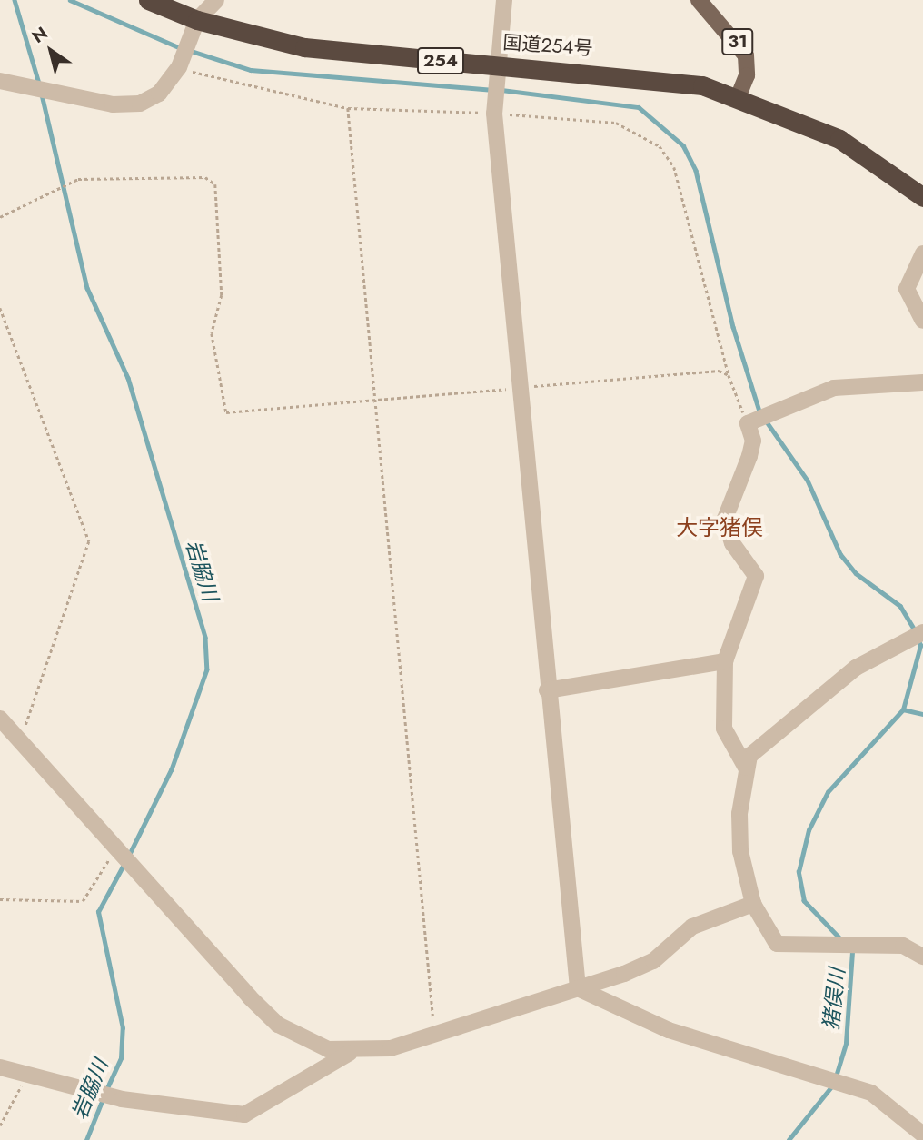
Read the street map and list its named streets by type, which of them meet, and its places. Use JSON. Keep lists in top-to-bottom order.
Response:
{
  "streets": {
    "highway": ["国道254号", "254"],
    "main road": ["31"]
  },
  "crossings": [
    ["31", "国道254号"]
  ],
  "districts": ["大字猪俣"],
  "water": ["岩脇川", "猪俣川"],
  "north": "top left"
}
